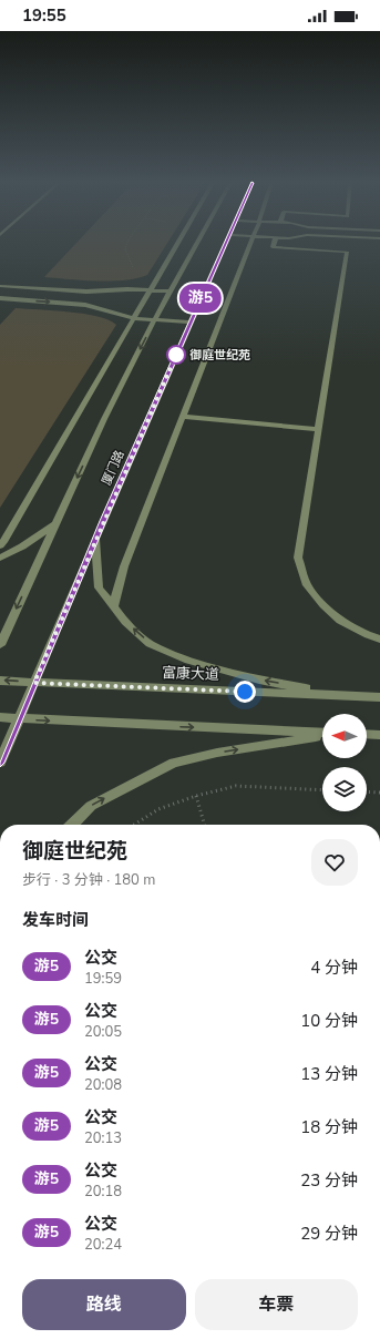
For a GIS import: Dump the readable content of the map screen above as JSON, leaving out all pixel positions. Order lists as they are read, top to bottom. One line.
{"streets":{"street":["厦门路","富康大道"]},"crossings":[["厦门路","富康大道"]],"places":["御庭世纪苑"],"lines":["bus line 游5"],"north":"left","page":{"status":"19:55","on_map":"游5","heading":[["御庭世纪苑","步行 · 3 分钟 · 180 m"],"发车时间"],"list":[{"mark":"游5","name":"公交","note":"19:59","value":"4 分钟"},{"mark":"游5","name":"公交","note":"20:05","value":"10 分钟"},{"mark":"游5","name":"公交","note":"20:08","value":"13 分钟"},{"mark":"游5","name":"公交","note":"20:13","value":"18 分钟"},{"mark":"游5","name":"公交","note":"20:18","value":"23 分钟"},{"mark":"游5","name":"公交","note":"20:24","value":"29 分钟"}],"buttons":["路线","车票"]}}
